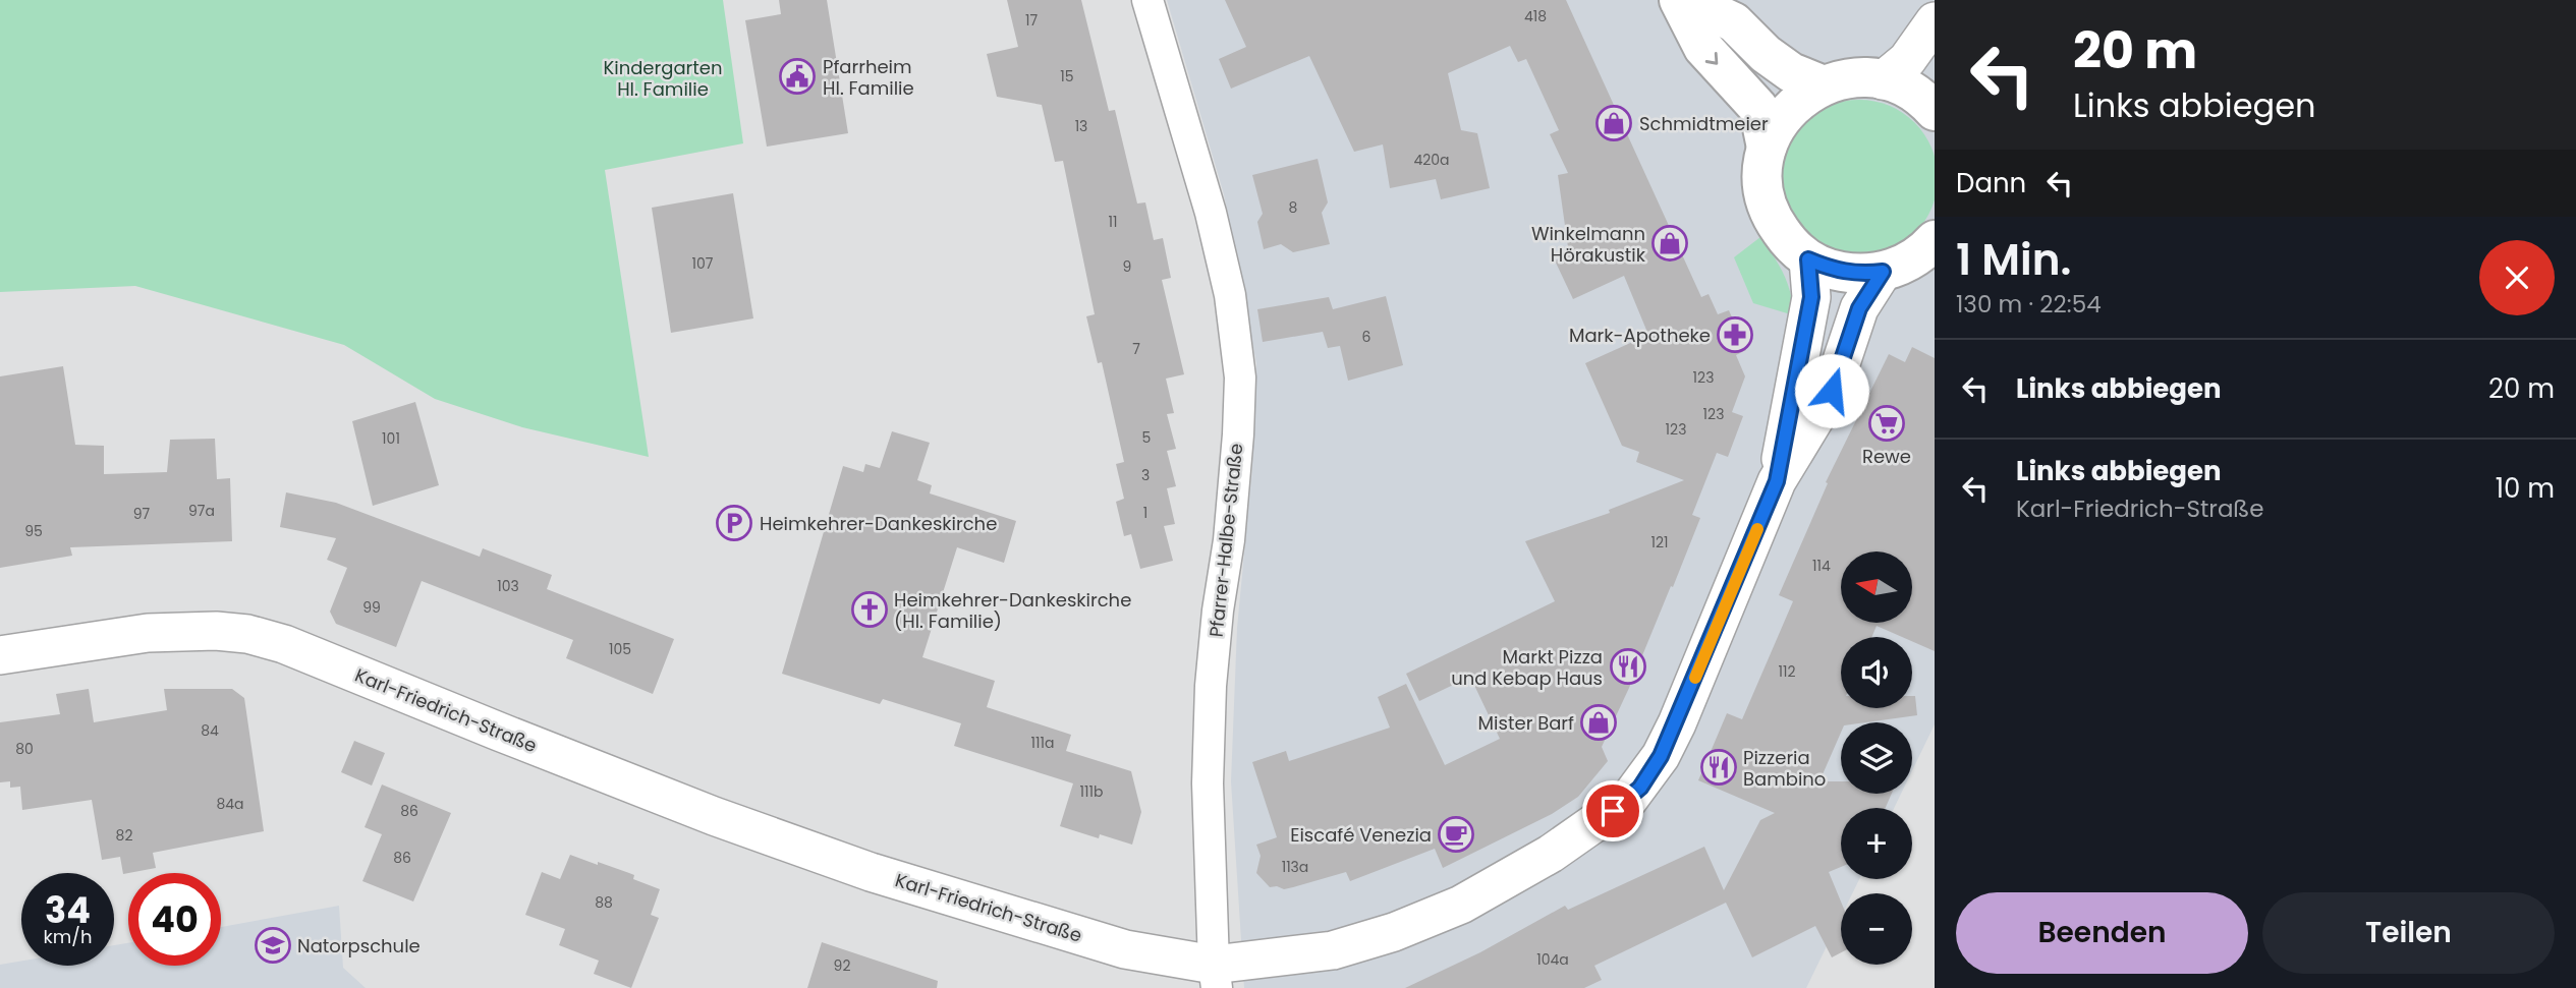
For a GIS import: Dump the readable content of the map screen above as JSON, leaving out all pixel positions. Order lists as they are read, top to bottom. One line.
{"streets":{"street":["Pfarrer-Halbe-Straße","Karl-Friedrich-Straße"]},"crossings":[["Pfarrer-Halbe-Straße","Karl-Friedrich-Straße"]],"parks":["Kindergarten Hl. Familie"],"places":{"public building":["Pfarrheim Hl. Familie"],"shop":["Schmidtmeier","Winkelmann Hörakustik","Mister Barf"],"pharmacy":["Mark-Apotheke"],"supermarket":["Rewe"],"parking":["Heimkehrer-Dankeskirche"],"church":["Heimkehrer-Dankeskirche (Hl. Familie)"],"restaurant":["Markt Pizza und Kebap Haus","Pizzeria Bambino"],"cafe":["Eiscafé Venezia"],"school or university":["Natorpschule"]},"house_numbers":["418","17","15","13","420a","8","11","107","9","6","7","123","123","123","5","101","3","97a","1","97","95","121","114","103","99","105","112","84","111a","80","111b","84a","86","82","86","113a","88","104a","92"],"north":"left","page":{"turn":["20 m","Links abbiegen"],"then":"Dann","heading":["1 Min.","130 m · 22:54"],"list":[{"name":"Links abbiegen","value":"20 m"},{"name":"Links abbiegen","note":"Karl-Friedrich-Straße","value":"10 m"}],"map_buttons":["+","−"],"speed":"34 km/h","limit":"40","buttons":["Beenden","Teilen"]}}
